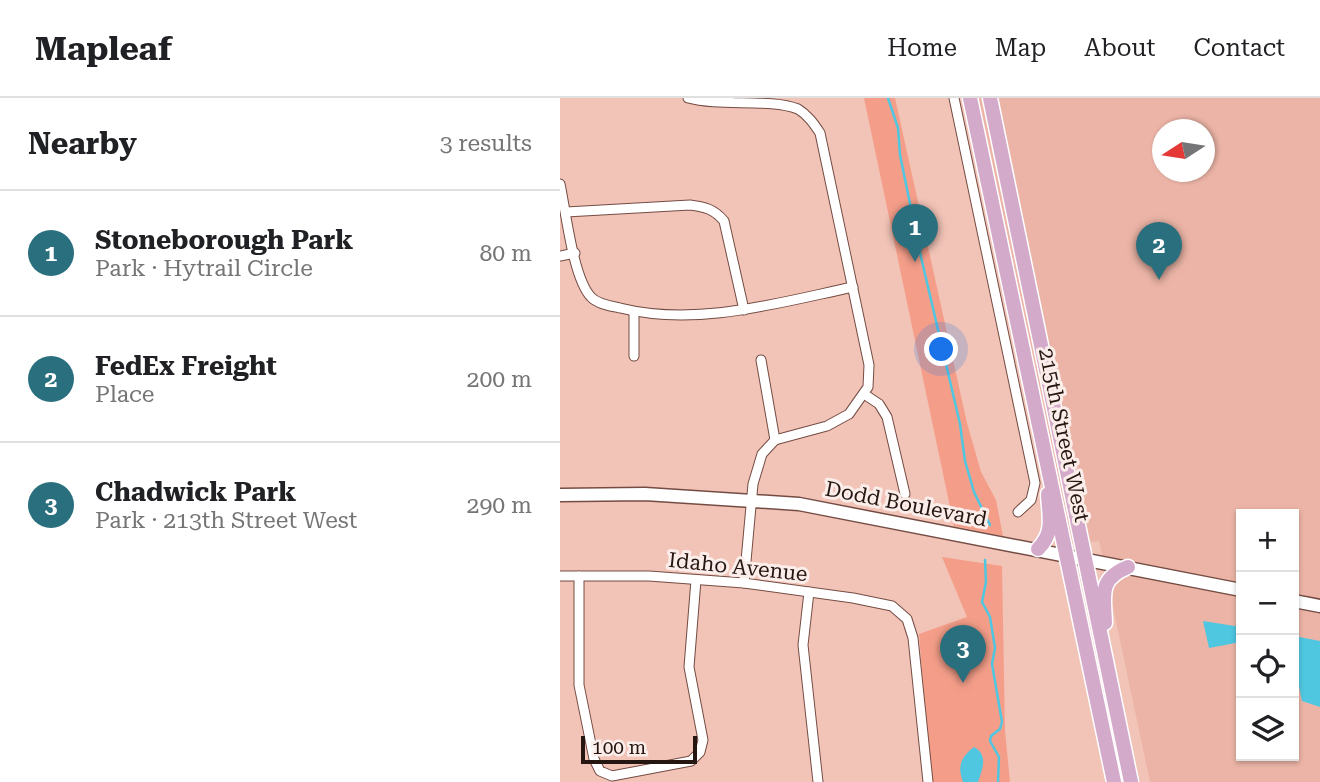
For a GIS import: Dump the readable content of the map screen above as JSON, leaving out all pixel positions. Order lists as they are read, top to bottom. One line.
{"streets":{"main road":["215th Street West","Dodd Boulevard"],"street":["Idaho Avenue"]},"crossings":[["215th Street West","Dodd Boulevard"]],"scale_bar":"100 m","north":"left","page":{"header":"Mapleaf","nav":["Home","Map","About","Contact"],"heading":["Nearby","3 results"],"list":[{"mark":"1","name":"Stoneborough Park","note":"Park · Hytrail Circle","value":"80 m"},{"mark":"2","name":"FedEx Freight","note":"Place","value":"200 m"},{"mark":"3","name":"Chadwick Park","note":"Park · 213th Street West","value":"290 m"}],"pins":["1","2","3"],"map_buttons":["+","−"],"scale":"100 m"}}
